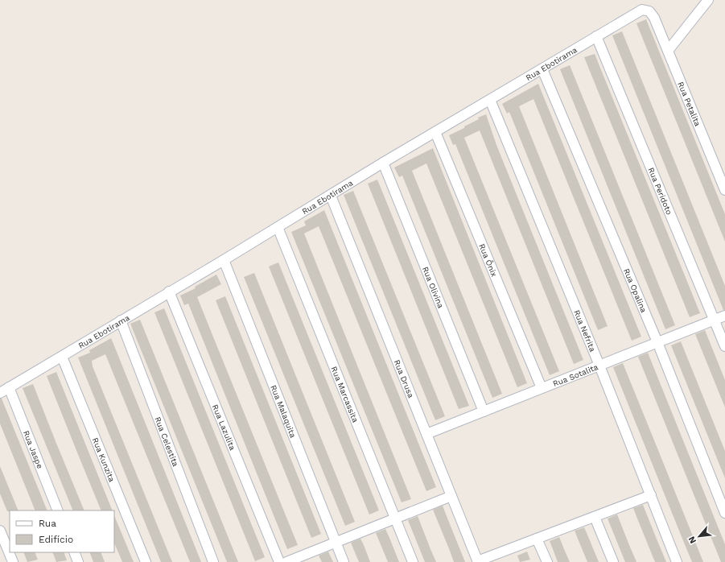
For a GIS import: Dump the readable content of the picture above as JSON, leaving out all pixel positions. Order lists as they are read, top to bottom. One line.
{"streets":{"street":["Rua Ebotirama","Rua Petalita","Rua Peridoto","Rua Ônix","Rua Olivina","Rua Opalina","Rua Nefrita","Rua Sotalita","Rua Drusa","Rua Marcassita","Rua Malaquita","Rua Lazulita","Rua Celestita","Rua Jaspe","Rua Kunzita"]},"crossings":[["Rua Ebotirama","Rua Petalita"],["Rua Ebotirama","Rua Peridoto"],["Rua Ebotirama","Rua Ônix"],["Rua Ebotirama","Rua Olivina"],["Rua Ebotirama","Rua Opalina"],["Rua Ebotirama","Rua Nefrita"],["Rua Ebotirama","Rua Drusa"],["Rua Ebotirama","Rua Marcassita"],["Rua Ebotirama","Rua Malaquita"],["Rua Ebotirama","Rua Lazulita"],["Rua Ebotirama","Rua Celestita"],["Rua Ebotirama","Rua Jaspe"],["Rua Ebotirama","Rua Kunzita"],["Rua Peridoto","Rua Sotalita"],["Rua Ônix","Rua Sotalita"],["Rua Olivina","Rua Sotalita"],["Rua Opalina","Rua Sotalita"],["Rua Nefrita","Rua Sotalita"],["Rua Sotalita","Rua Drusa"]],"legend":["Rua","Edifício"],"north":"bottom left"}
